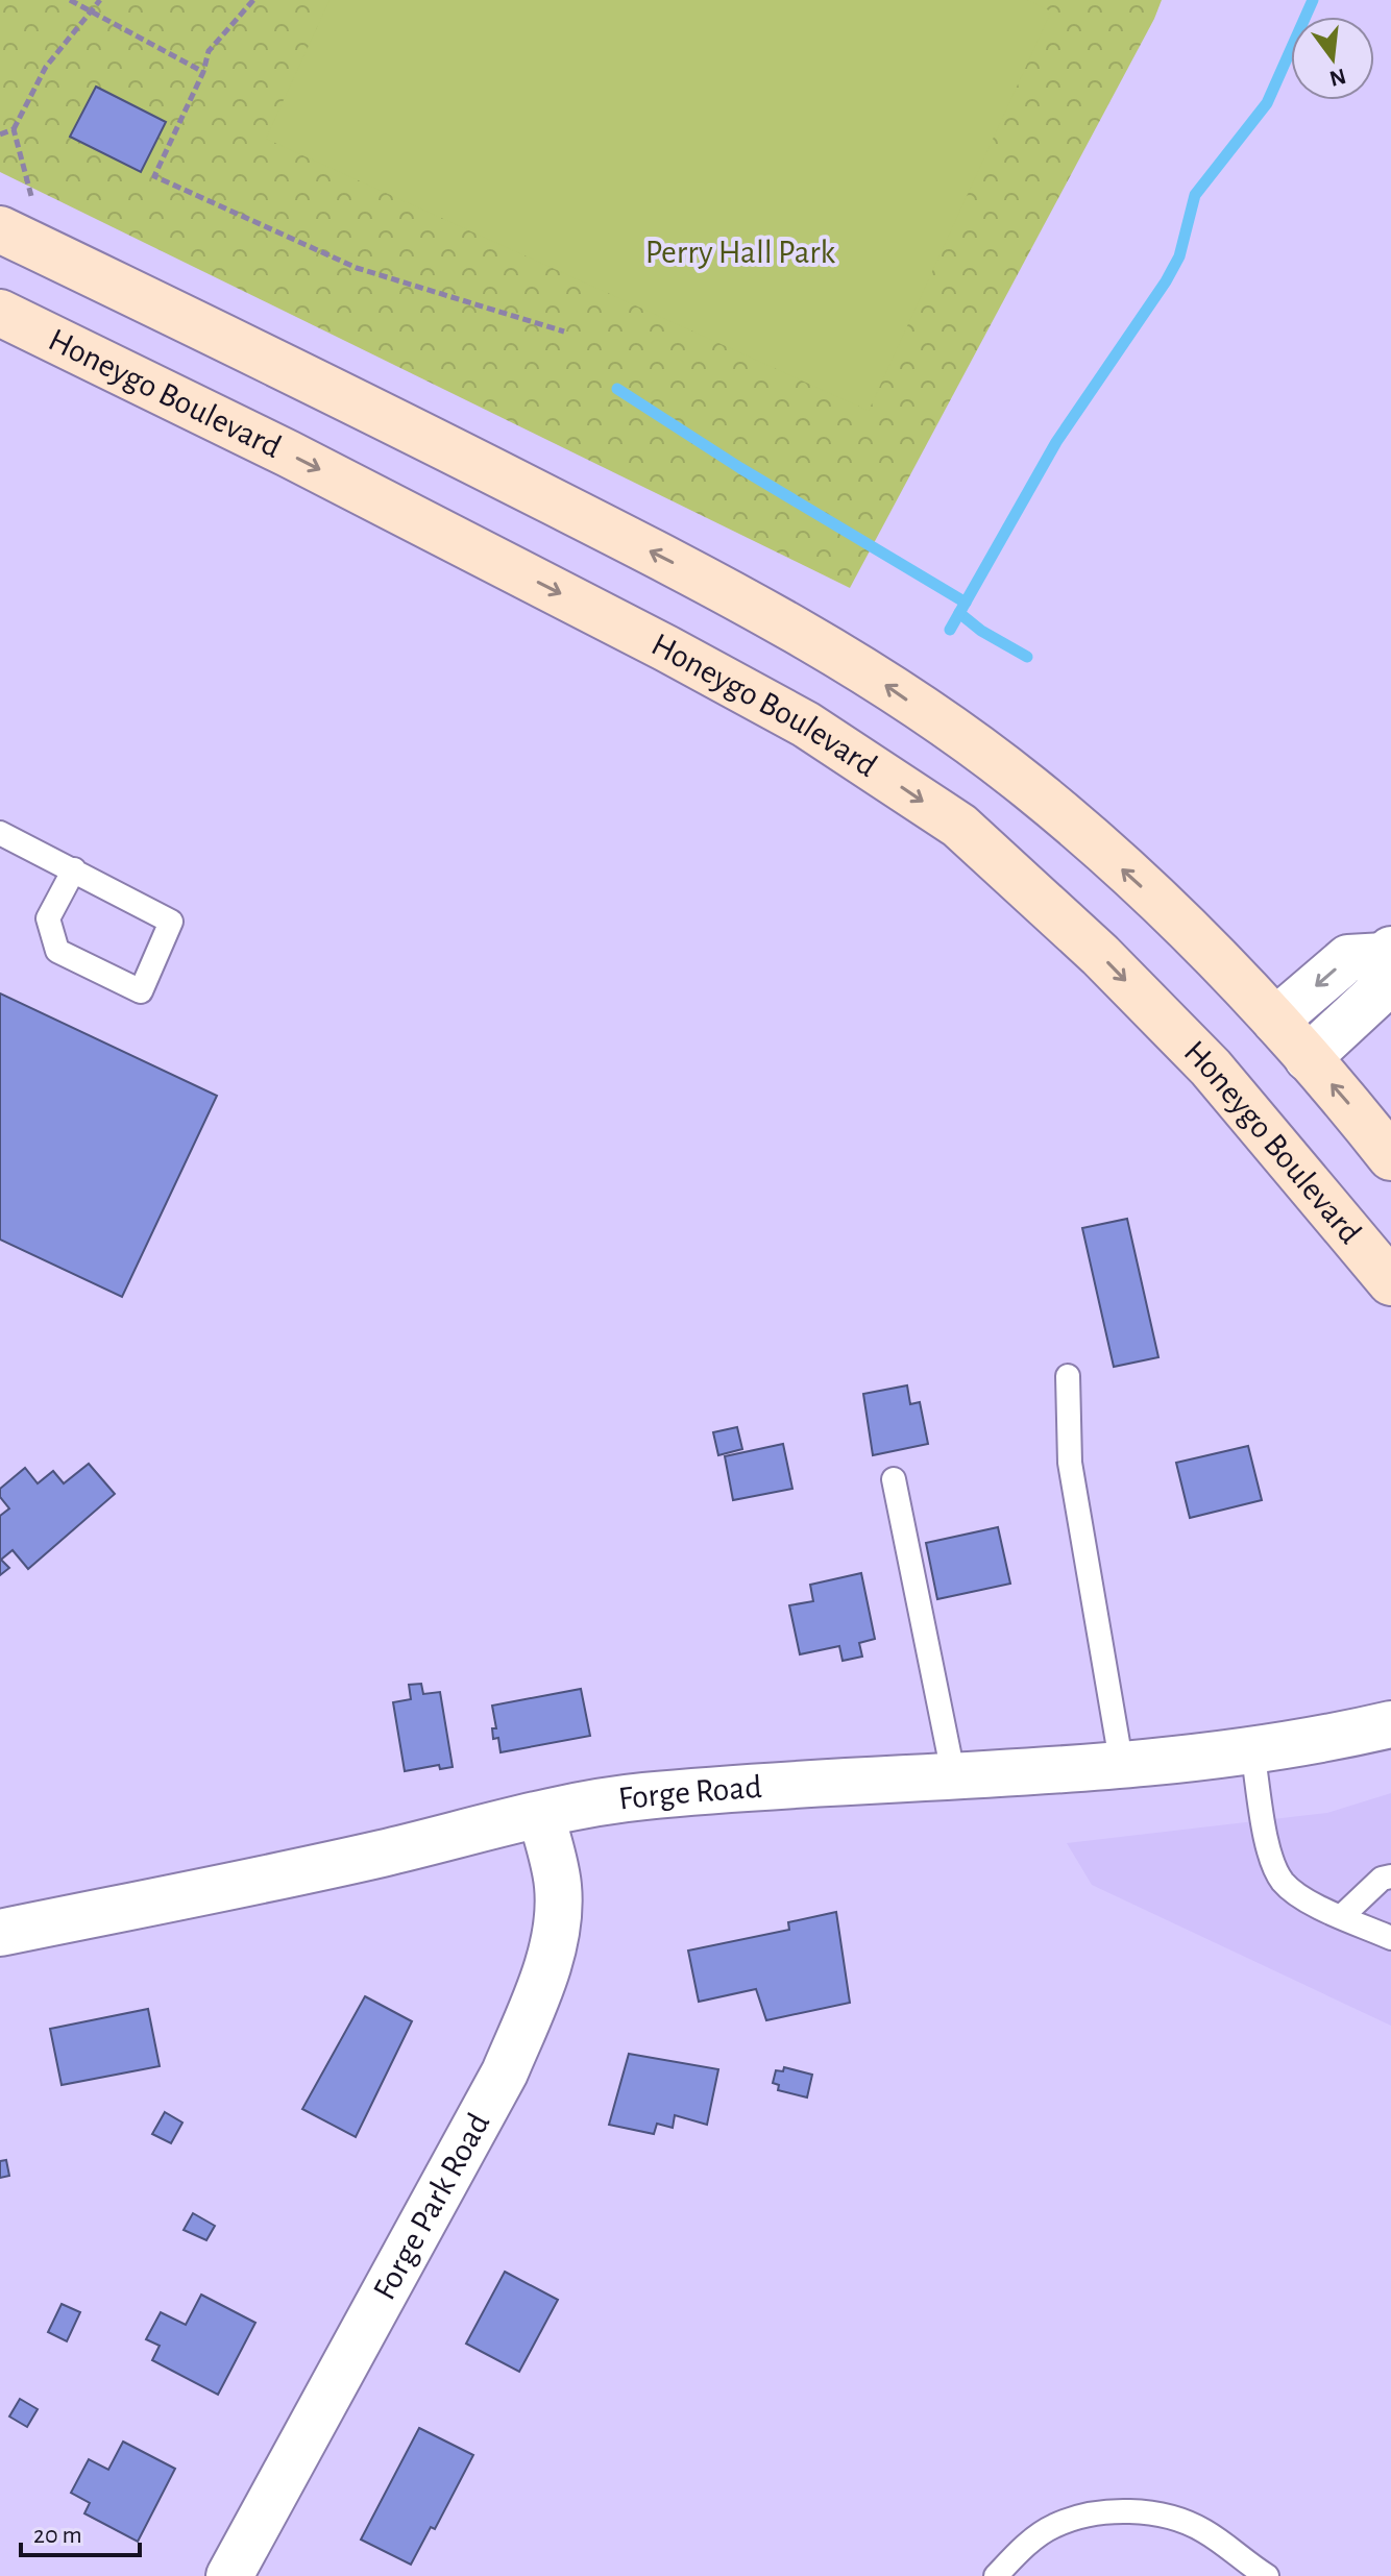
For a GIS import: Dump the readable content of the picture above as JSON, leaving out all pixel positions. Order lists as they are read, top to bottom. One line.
{"streets":{"main road":["Honeygo Boulevard"],"street":["Forge Road","Forge Park Road"]},"crossings":[["Forge Road","Forge Park Road"]],"parks":["Perry Hall Park"],"scale_bar":"20 m","north":"bottom"}
